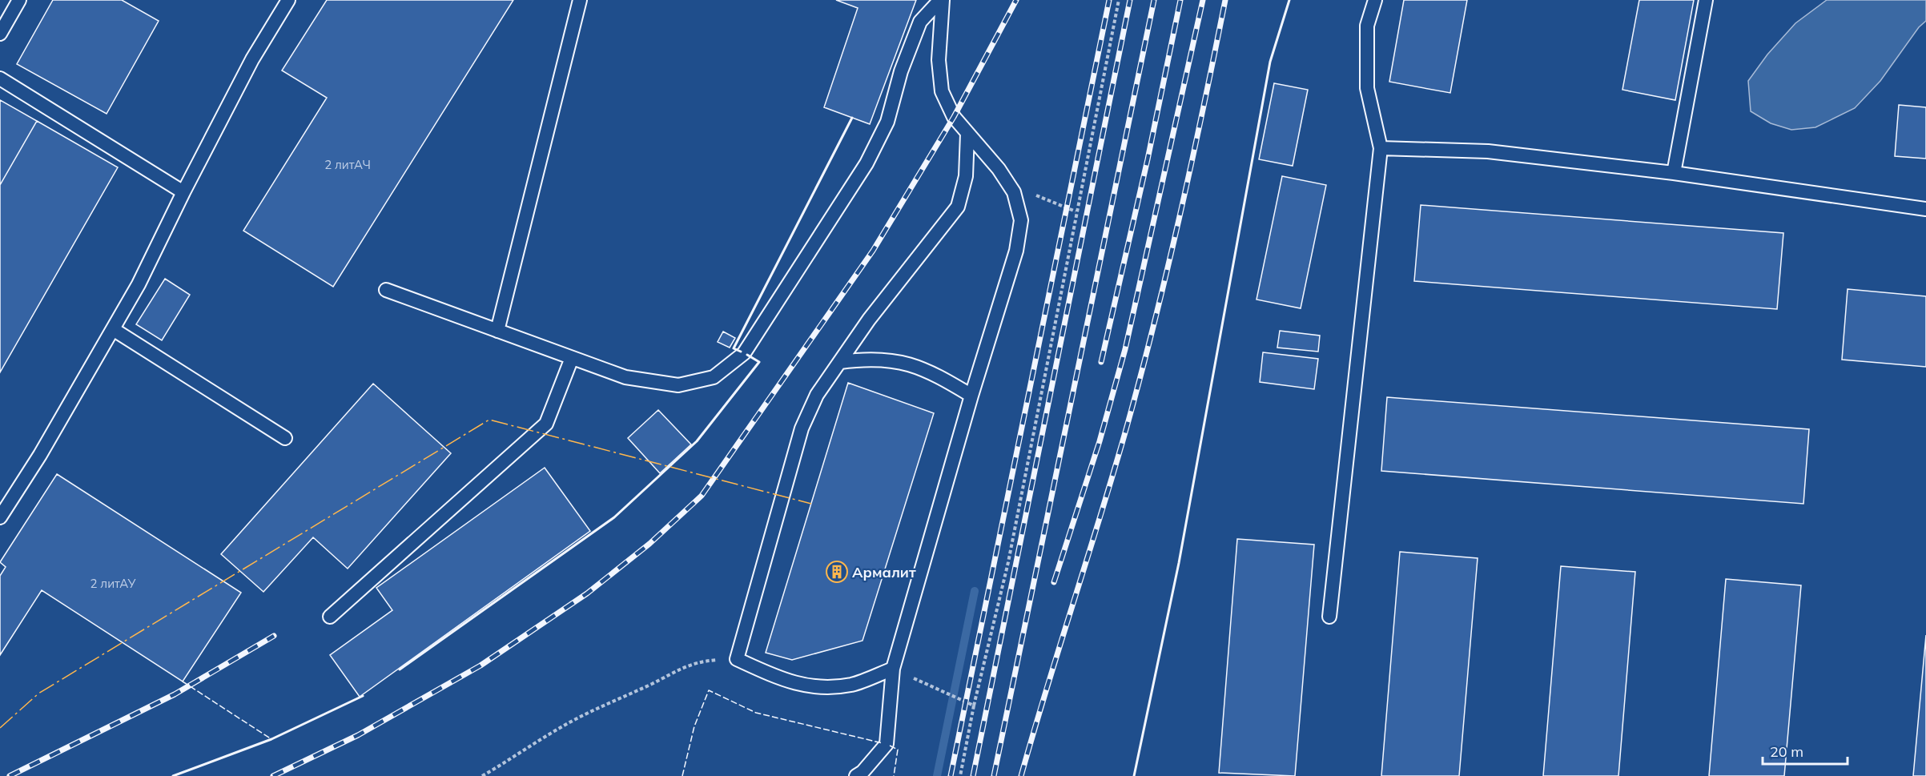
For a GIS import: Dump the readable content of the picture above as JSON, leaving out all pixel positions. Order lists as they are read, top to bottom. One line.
{"places":{"building":["Армалит"]},"house_numbers":["2 литАЧ","2 литАУ"],"scale_bar":"20 m"}
